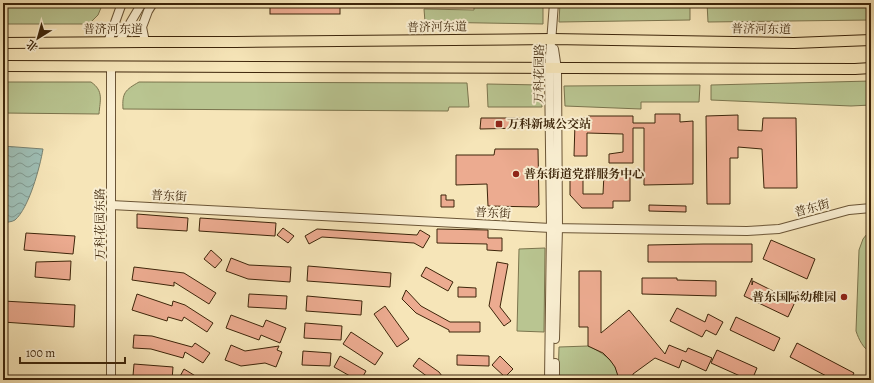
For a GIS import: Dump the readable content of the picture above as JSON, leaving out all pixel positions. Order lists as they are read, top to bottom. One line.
{"streets":{"main road":["普济河东道"],"street":["万科花园路","普东街","万科花园东路"]},"crossings":[["普济河东道","万科花园路"],["万科花园路","普东街"],["普东街","万科花园东路"]],"places":{"transit":["万科新城公交站"],"other":["普东街道党群服务中心","普东国际幼稚园"]},"scale_bar":"100 m","north":"bottom left"}
